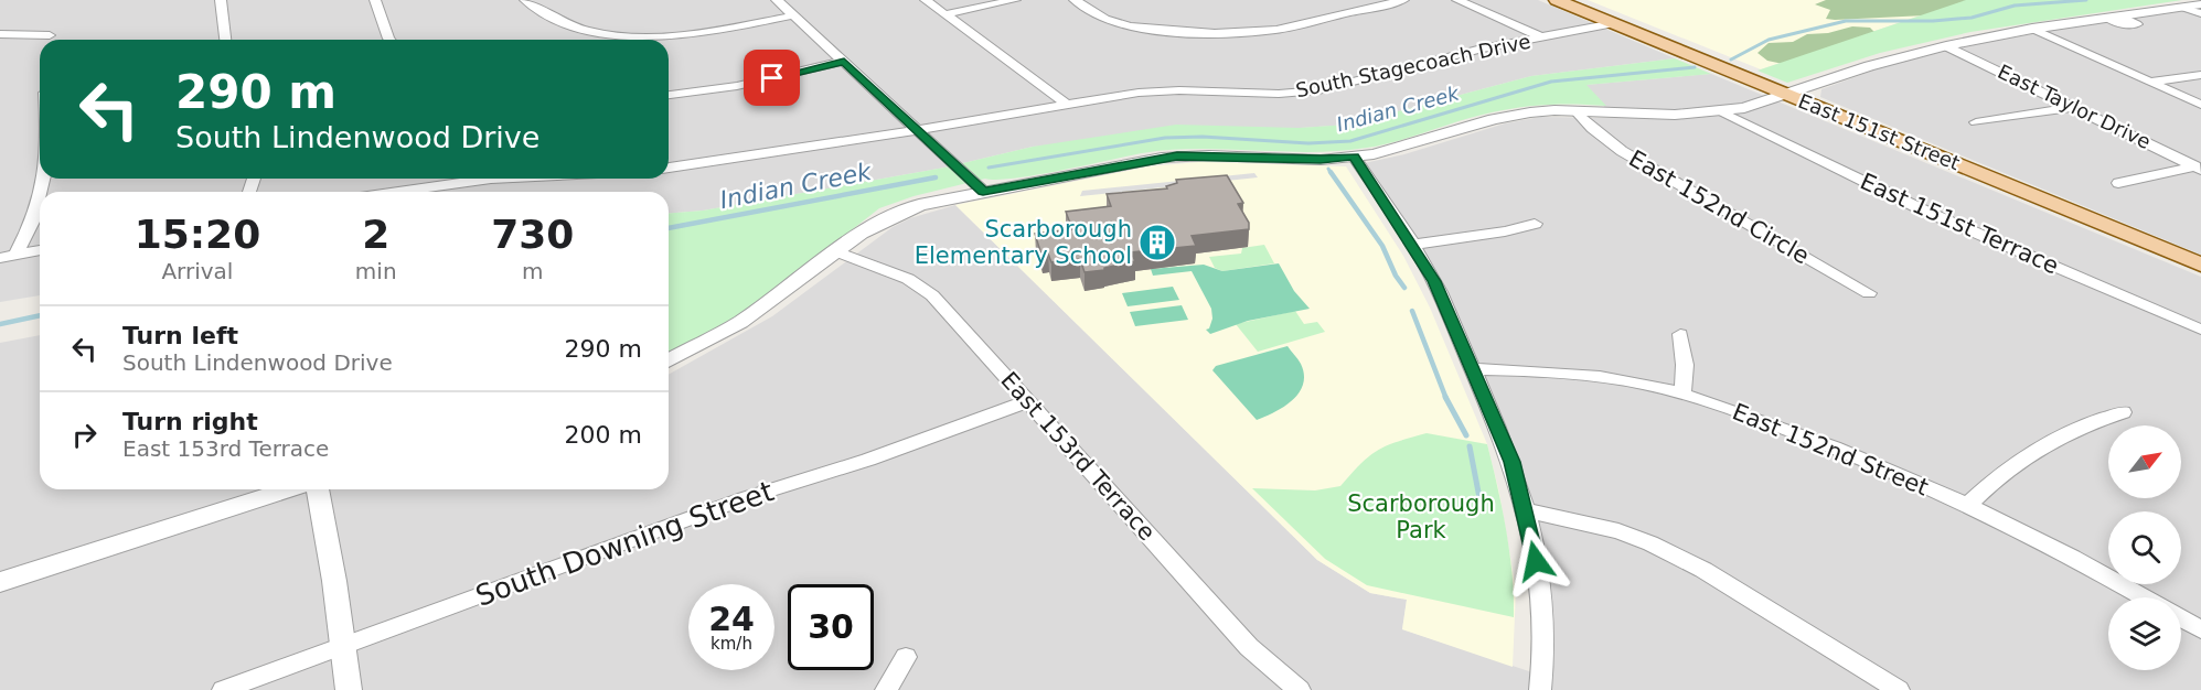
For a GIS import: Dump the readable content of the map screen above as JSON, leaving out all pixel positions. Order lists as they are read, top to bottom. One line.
{"streets":{"main road":["East 151st Street"],"street":["South Stagecoach Drive","East Taylor Drive","East 152nd Circle","East 151st Terrace","East 152nd Street","East 153rd Terrace","South Downing Street"]},"crossings":[["South Stagecoach Drive","East 151st Street"],["East 153rd Terrace","South Downing Street"]],"water":["Indian Creek"],"parks":["Scarborough Park"],"places":{"building":["Scarborough Elementary School"]},"north":"top right","page":{"turn":["290 m","South Lindenwood Drive"],"eta":["15:20","Arrival","2","min","730","m"],"list":[{"name":"Turn left","note":"South Lindenwood Drive","value":"290 m"},{"name":"Turn right","note":"East 153rd Terrace","value":"200 m"}],"speed":"24 km/h","limit":"30"}}
